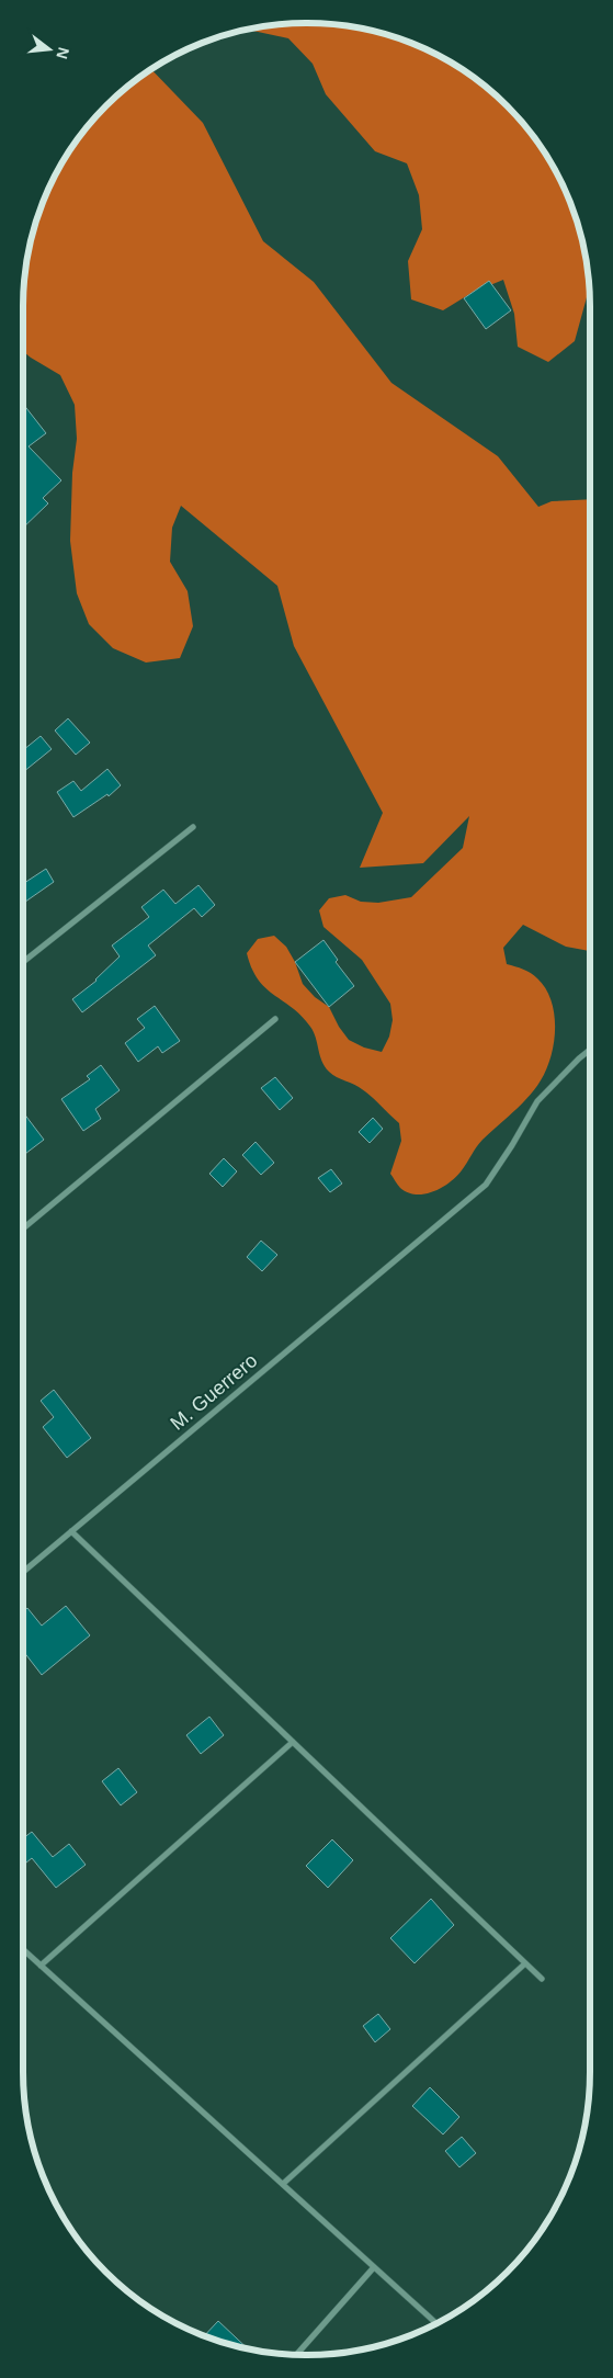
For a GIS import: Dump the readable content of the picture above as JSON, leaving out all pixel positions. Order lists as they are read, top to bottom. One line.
{"streets":{"street":["M. Guerrero"]},"north":"right"}
